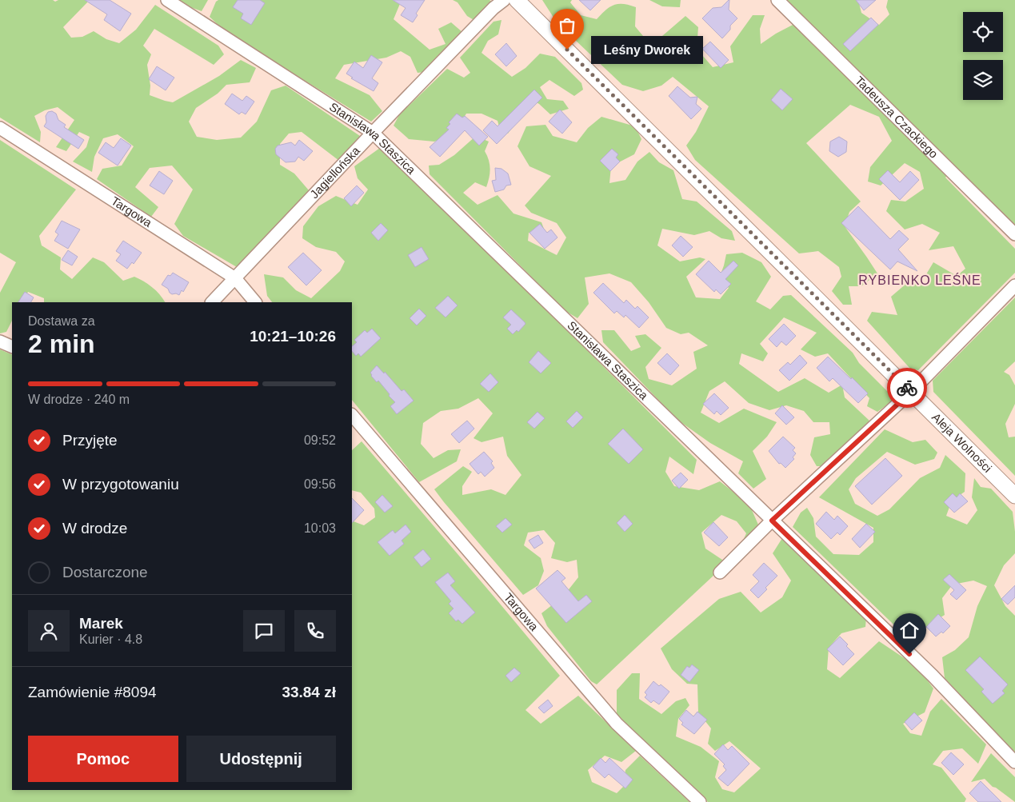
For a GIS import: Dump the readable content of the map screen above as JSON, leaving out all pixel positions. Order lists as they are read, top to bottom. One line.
{"streets":{"street":["Tadeusza Czackiego","Stanisława Staszica","Jagiellońska","Targowa","Aleja Wolności"]},"crossings":[["Stanisława Staszica","Jagiellońska"],["Jagiellońska","Targowa"]],"districts":["RYBIENKO LEŚNE"],"places":["Leśny Dworek"],"page":{"bubble":"Leśny Dworek","heading":["2 min","Dostawa za","10:21–10:26"],"panel":["Marek","Kurier · 4.8","Zamówienie #8094","33.84 zł"],"bar":"W drodze · 240 m","list":[["Przyjęte","09:52"],["W przygotowaniu","09:56"],["W drodze","10:03"],"Dostarczone"],"buttons":["Pomoc","Udostępnij"]}}
